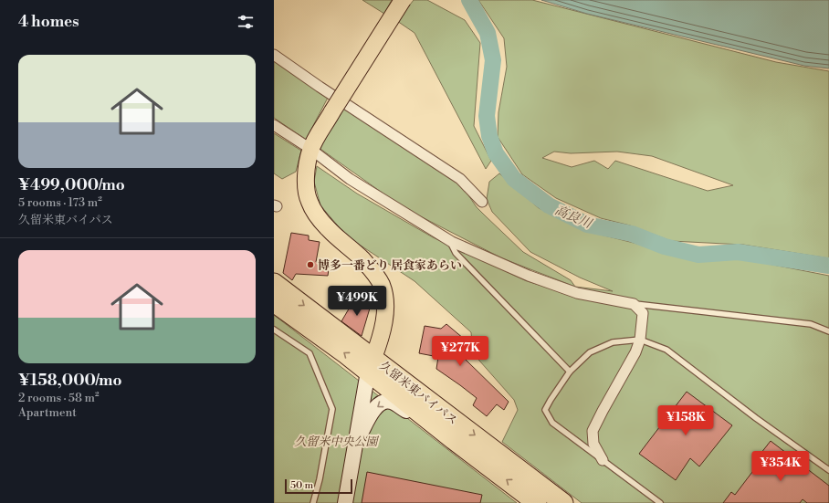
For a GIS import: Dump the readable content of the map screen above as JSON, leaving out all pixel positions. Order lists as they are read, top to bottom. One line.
{"streets":{"highway":["久留米東バイパス"]},"water":["高良川"],"parks":["久留米中央公園"],"places":["博多一番どり 居食家あらい"],"scale_bar":"50 m","page":{"heading":"4 homes","list":[{"name":"¥499,000/mo","note":"5 rooms · 173 m² · 久留米東バイパス"},{"name":"¥158,000/mo","note":"2 rooms · 58 m² · Apartment"}],"price":["¥499K","¥277K","¥158K","¥354K"],"scale":"50 m"}}
